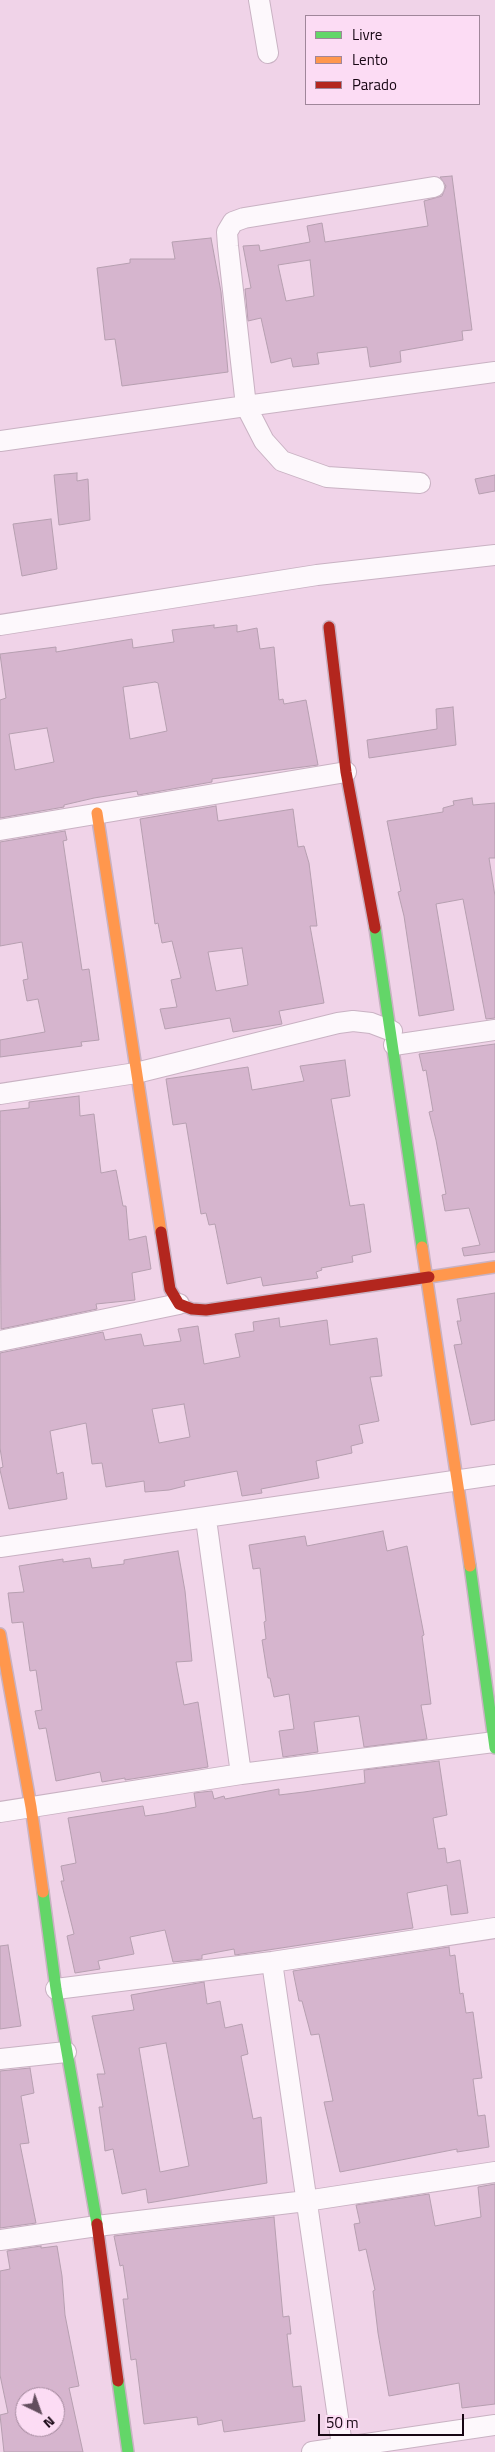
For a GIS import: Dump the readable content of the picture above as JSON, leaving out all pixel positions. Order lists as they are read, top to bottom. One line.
{"legend":["Livre","Lento","Parado"],"scale_bar":"50 m","north":"bottom right"}
